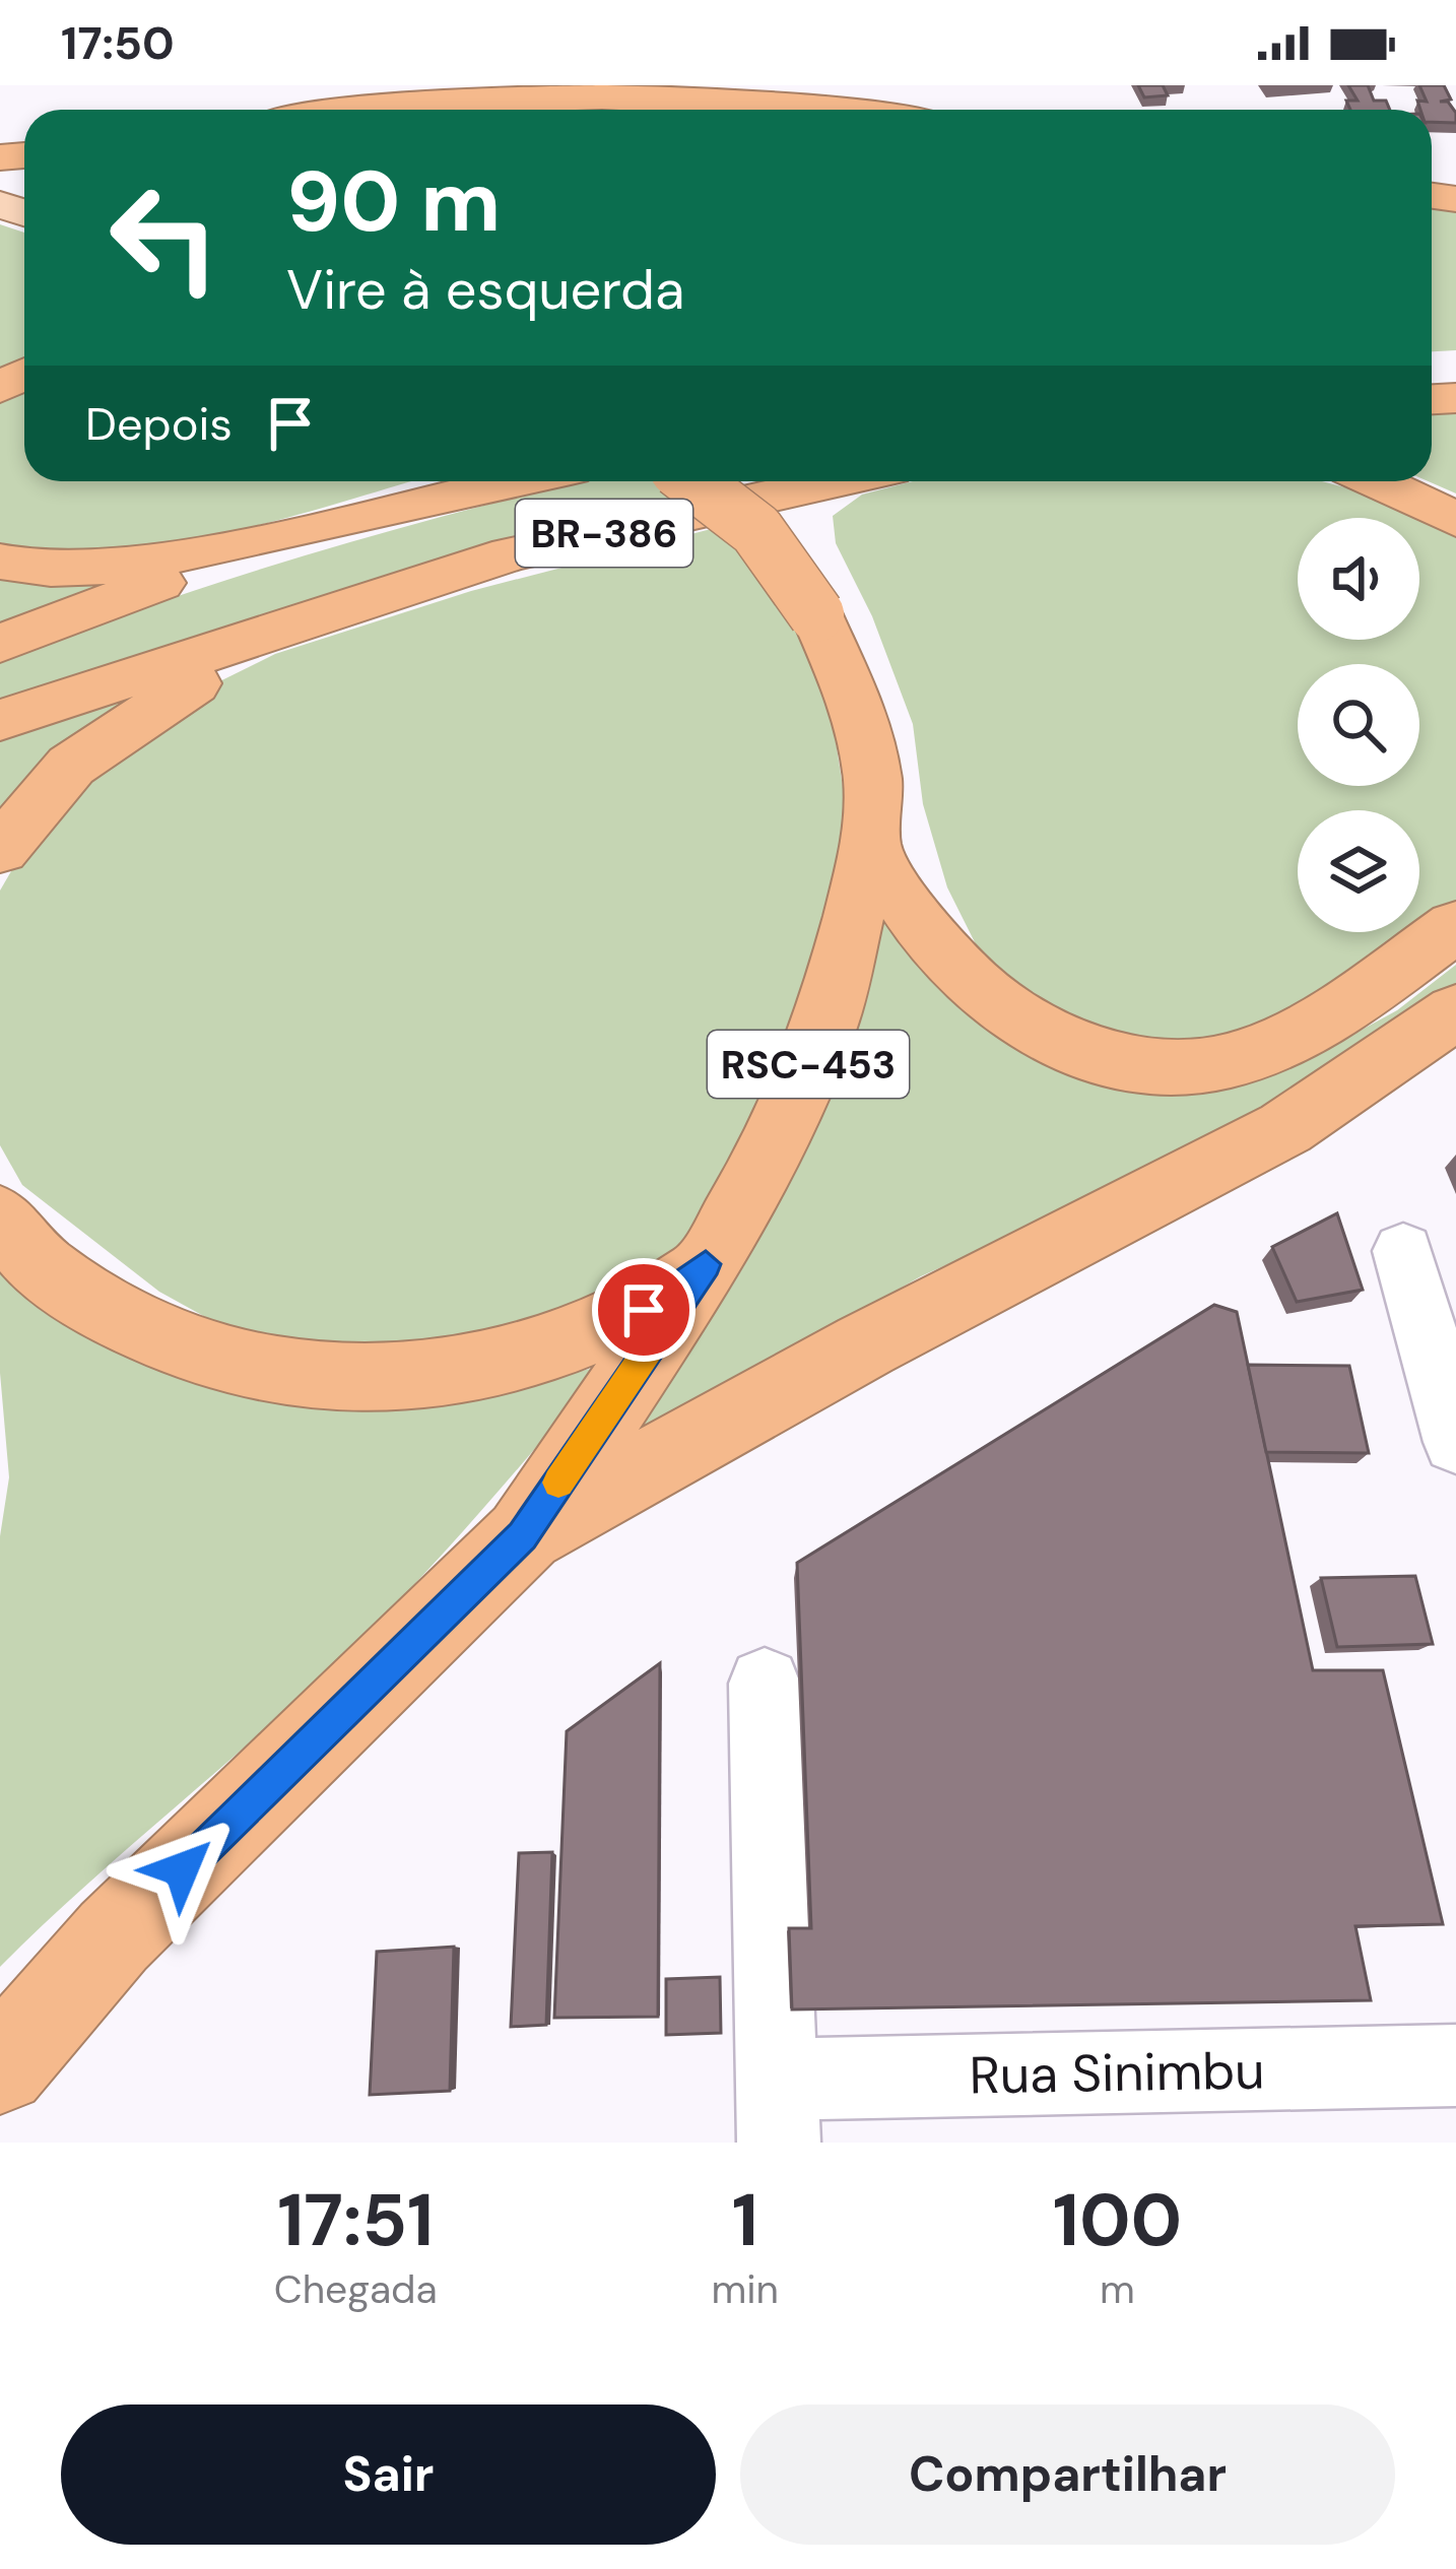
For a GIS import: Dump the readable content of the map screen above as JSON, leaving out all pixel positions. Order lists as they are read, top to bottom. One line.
{"streets":{"highway":["BR-386","RSC-453"],"street":["Rua Sinimbu"]},"page":{"status":"17:50","turn":["90 m","Vire à esquerda"],"then":"Depois","eta":["17:51","Chegada","1","min","100","m"],"buttons":["Sair","Compartilhar"]}}
